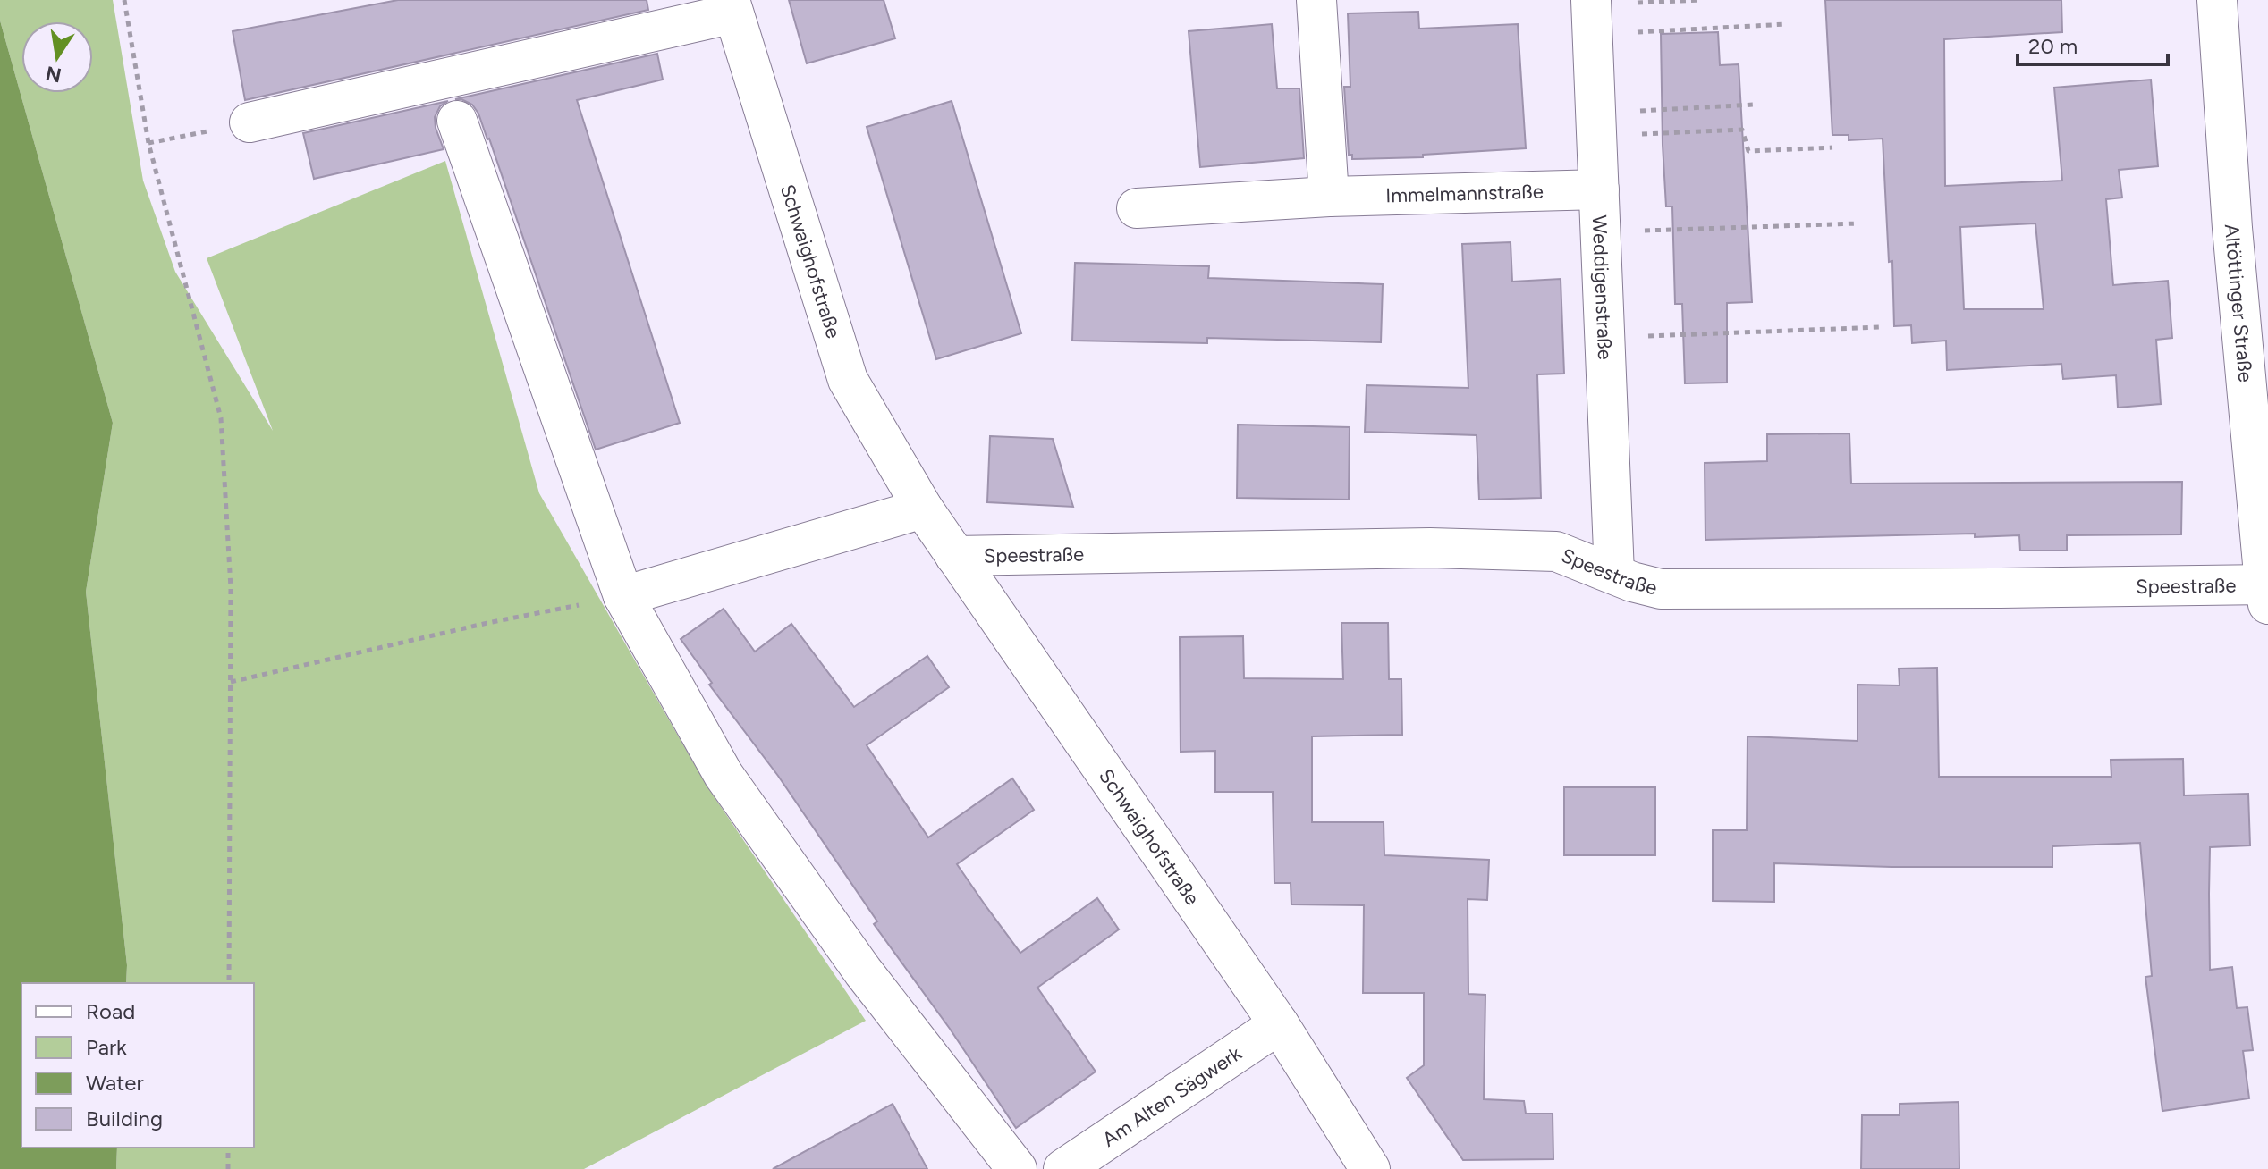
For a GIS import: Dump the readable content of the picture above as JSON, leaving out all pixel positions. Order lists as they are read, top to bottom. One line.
{"streets":{"street":["Immelmannstraße","Schwaighofstraße","Weddigenstraße","Altöttinger Straße","Speestraße","Am Alten Sägwerk"]},"crossings":[["Immelmannstraße","Weddigenstraße"],["Schwaighofstraße","Speestraße"],["Schwaighofstraße","Am Alten Sägwerk"],["Weddigenstraße","Speestraße"],["Altöttinger Straße","Speestraße"]],"legend":["Road","Park","Water","Building"],"scale_bar":"20 m","north":"bottom"}
